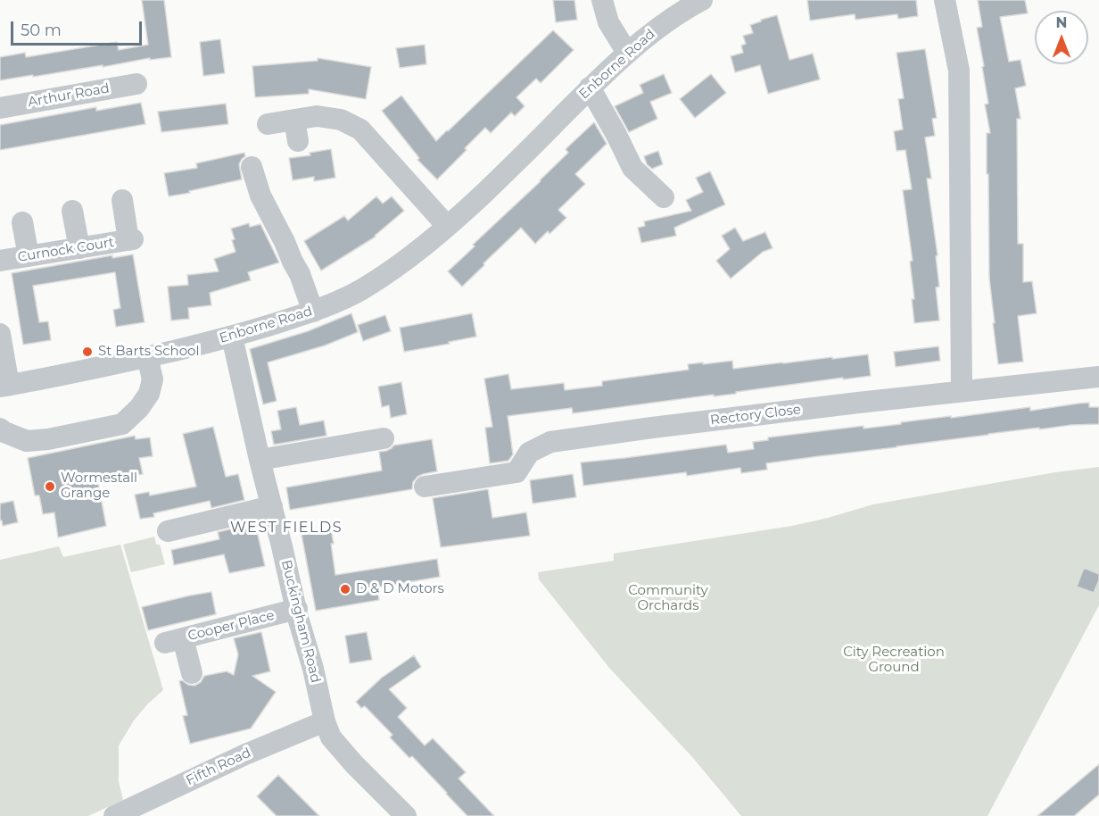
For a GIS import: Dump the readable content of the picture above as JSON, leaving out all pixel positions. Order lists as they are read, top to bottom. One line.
{"streets":{"street":["Enborne Road","Arthur Road","Curnock Court","Rectory Close","Buckingham Road","Cooper Place","Fifth Road"]},"crossings":[["Enborne Road","Buckingham Road"],["Buckingham Road","Cooper Place"],["Buckingham Road","Fifth Road"]],"districts":["WEST FIELDS"],"parks":["Community Orchards","City Recreation Ground"],"places":["St Barts School","Wormestall Grange","D & D Motors"],"scale_bar":"50 m","north":"top"}
